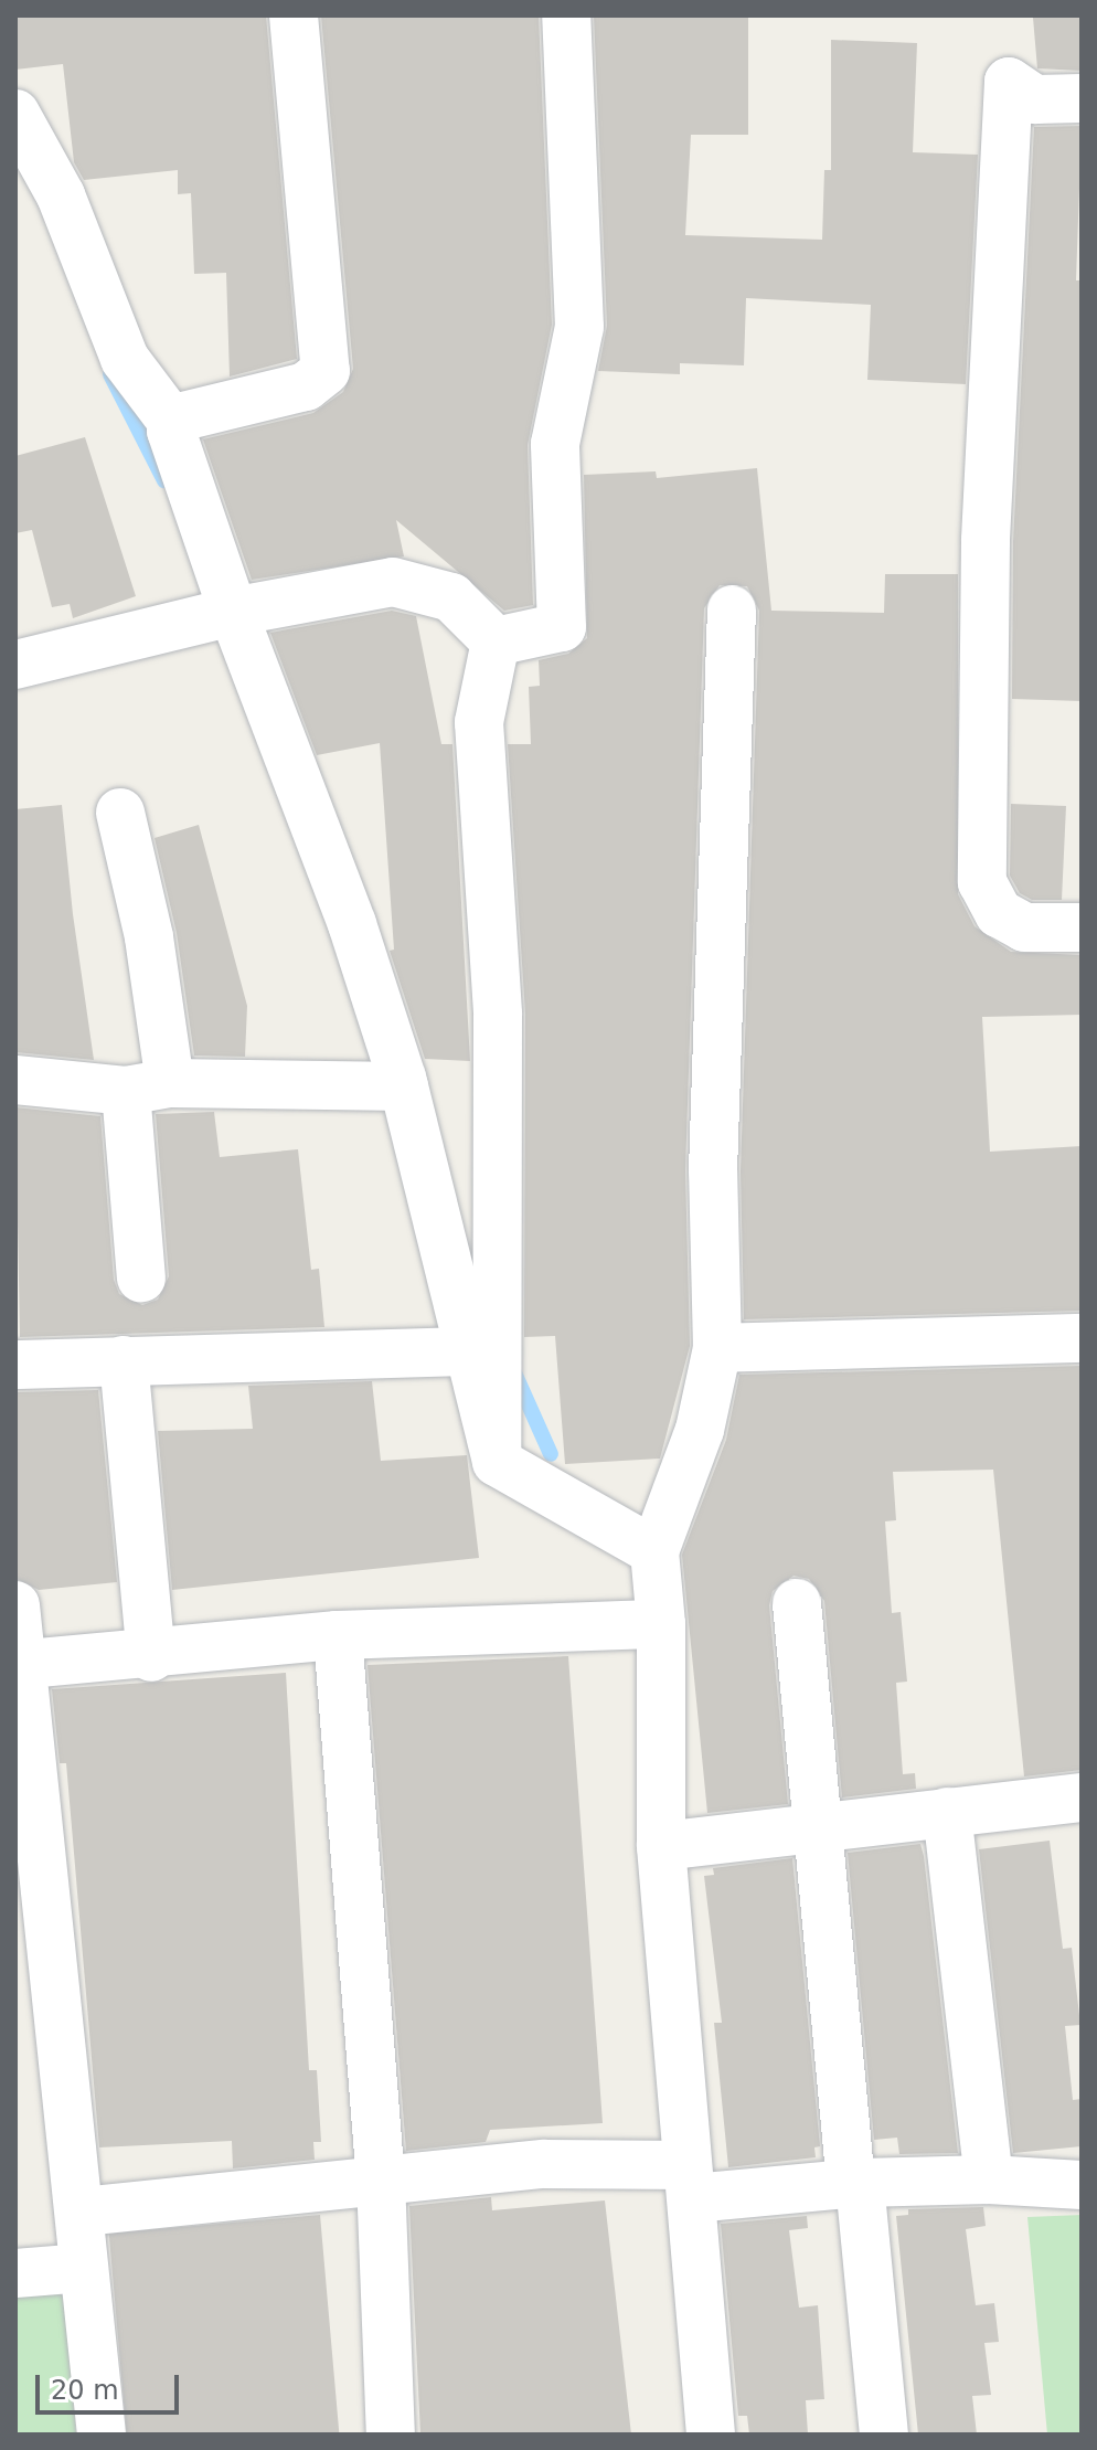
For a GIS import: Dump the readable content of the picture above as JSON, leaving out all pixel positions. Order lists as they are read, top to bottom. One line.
{"scale_bar":"20 m"}
